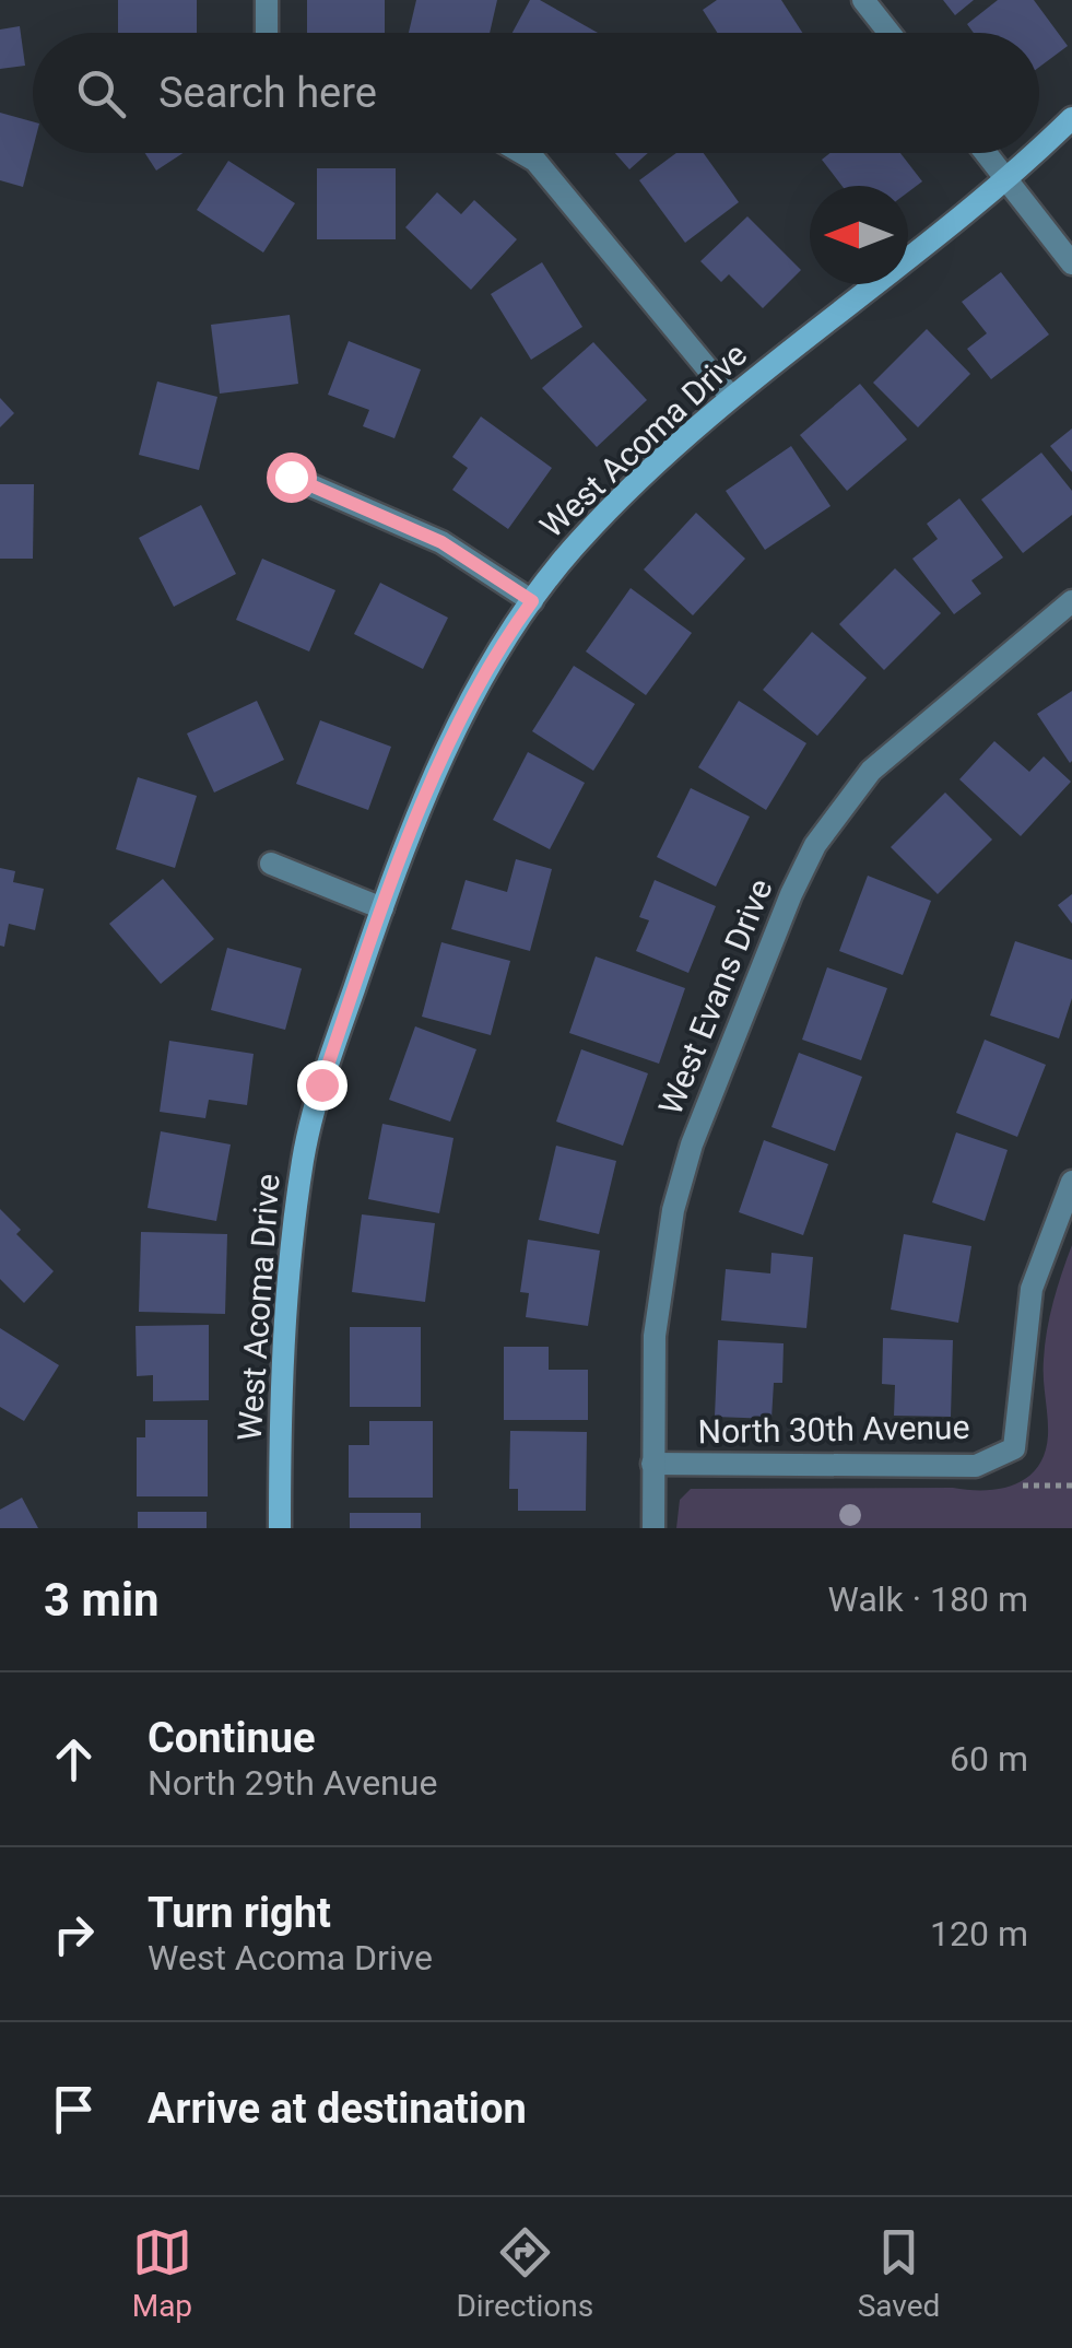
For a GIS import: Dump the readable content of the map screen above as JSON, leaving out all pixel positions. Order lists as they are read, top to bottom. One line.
{"streets":{"street":["West Acoma Drive","West Evans Drive","North 30th Avenue"]},"crossings":[["West Evans Drive","North 30th Avenue"]],"north":"left","page":{"search":"Search here","heading":["3 min","Walk · 180 m"],"list":[["Continue","North 29th Avenue","60 m"],["Turn right","West Acoma Drive","120 m"],"Arrive at destination"],"nav":["Map","Directions","Saved"]}}
